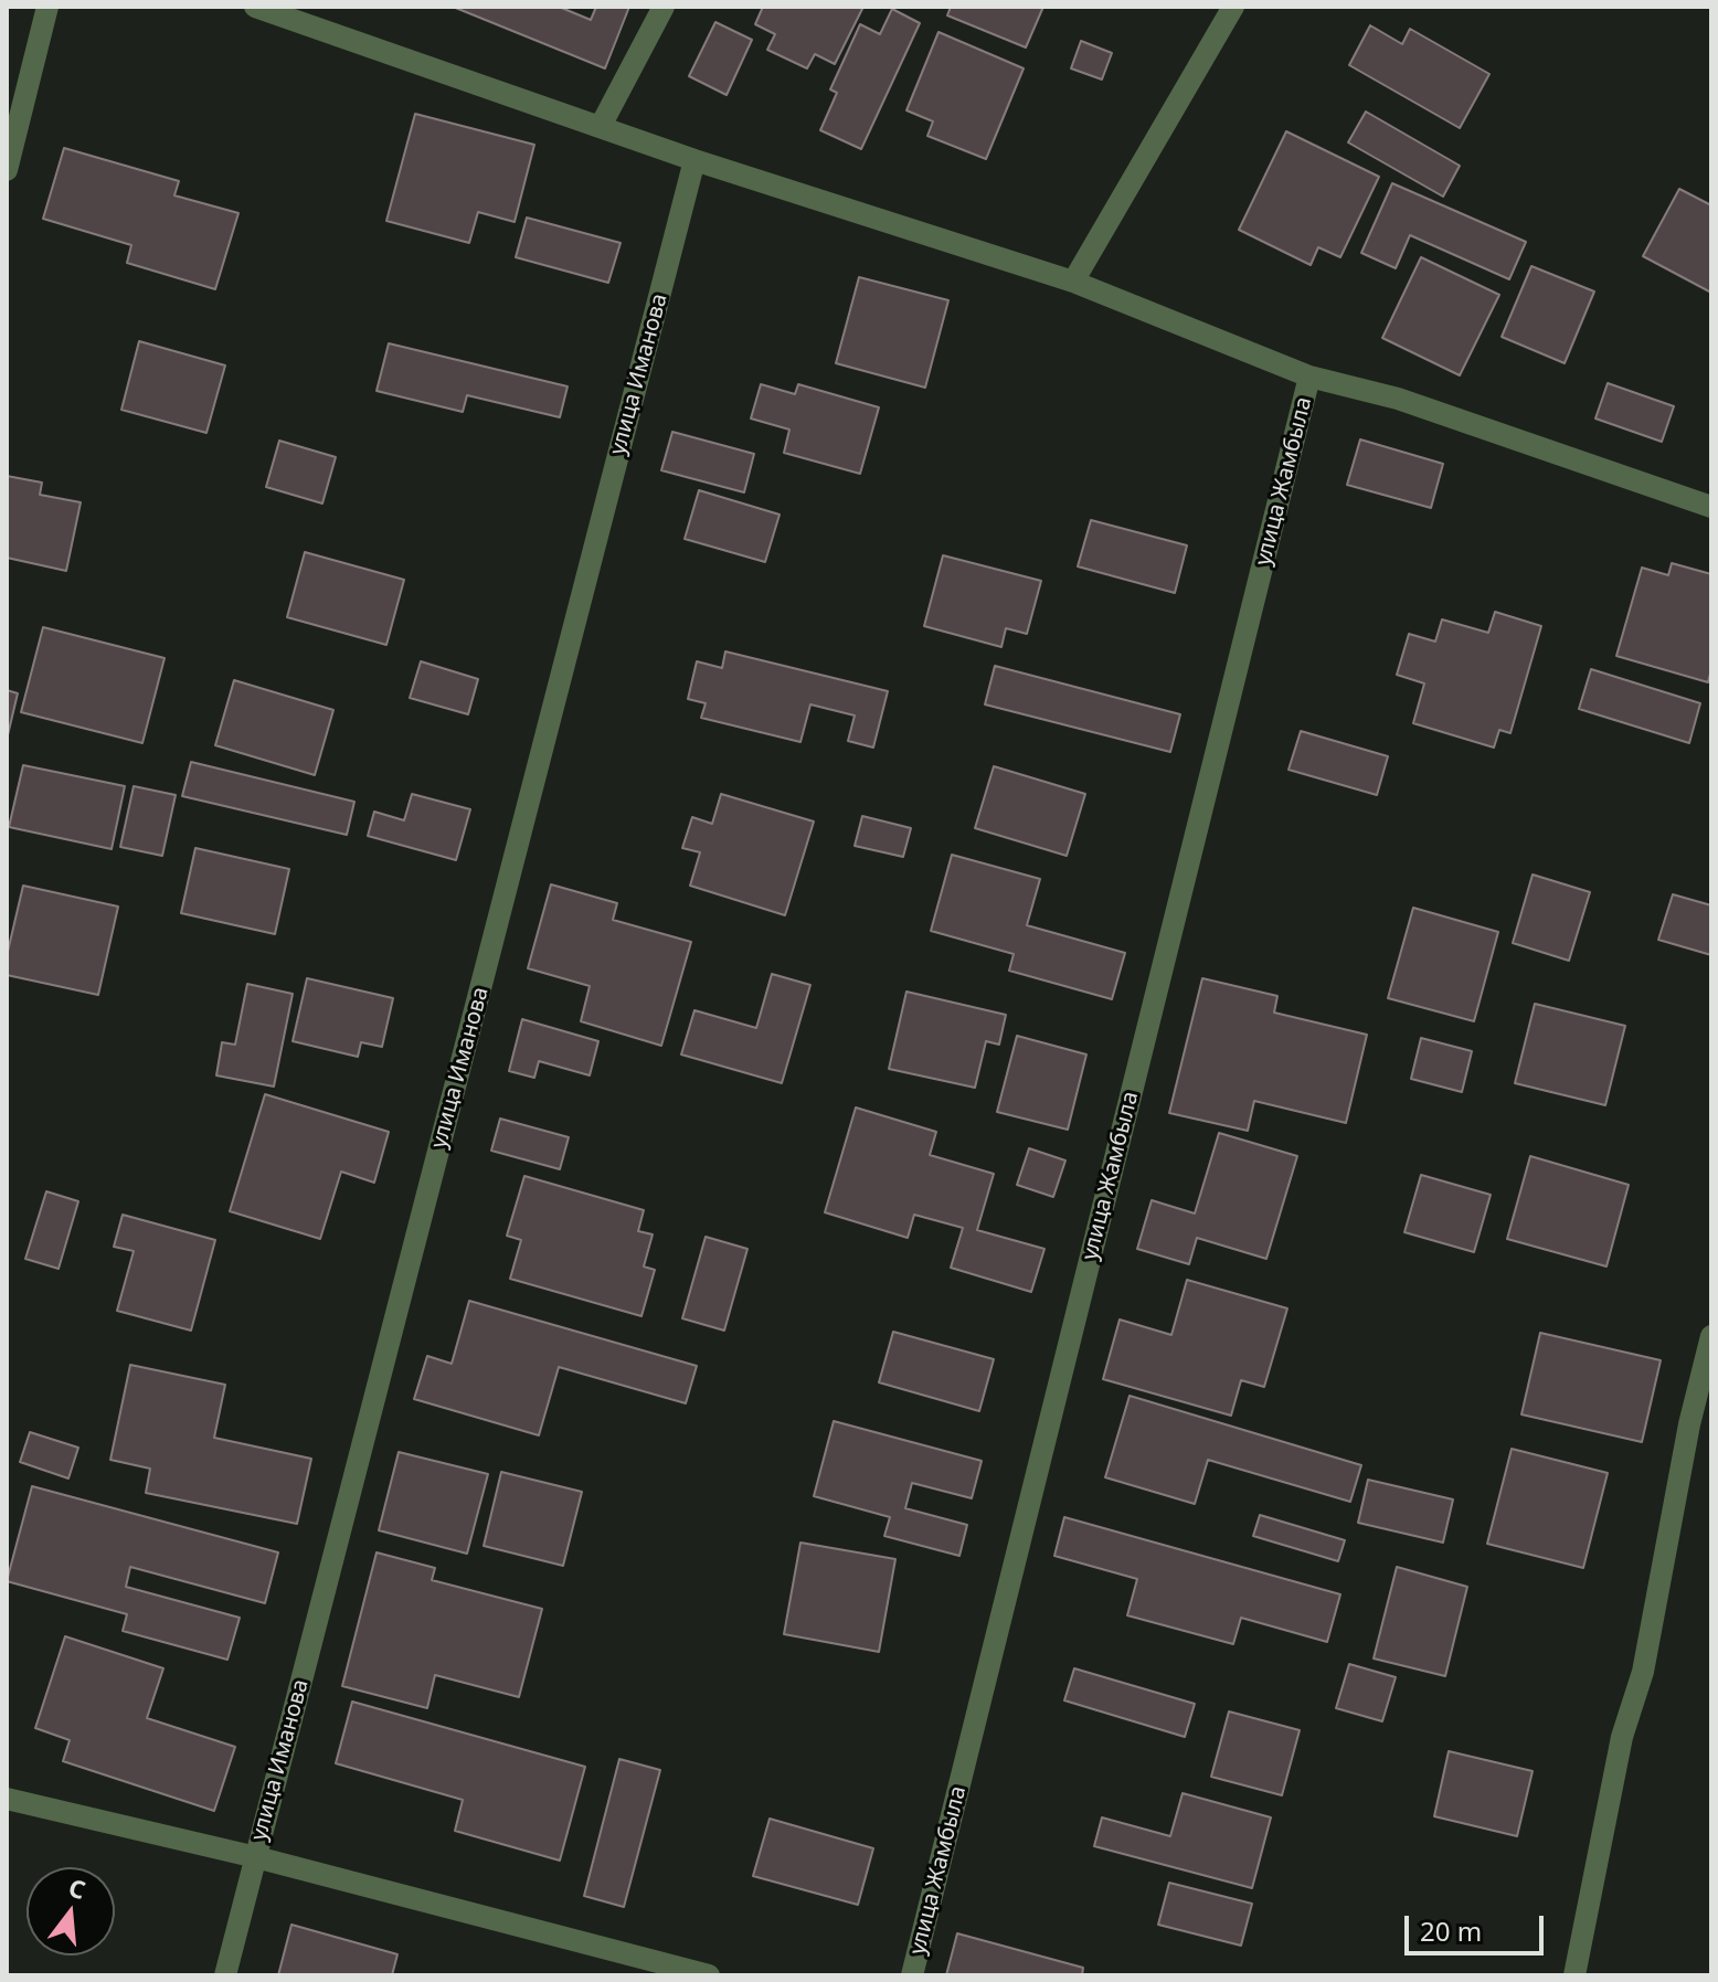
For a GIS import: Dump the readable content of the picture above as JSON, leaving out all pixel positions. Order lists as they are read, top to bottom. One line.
{"streets":{"street":["улица Иманова","улица Жамбыла"]},"scale_bar":"20 m","north":"top"}
